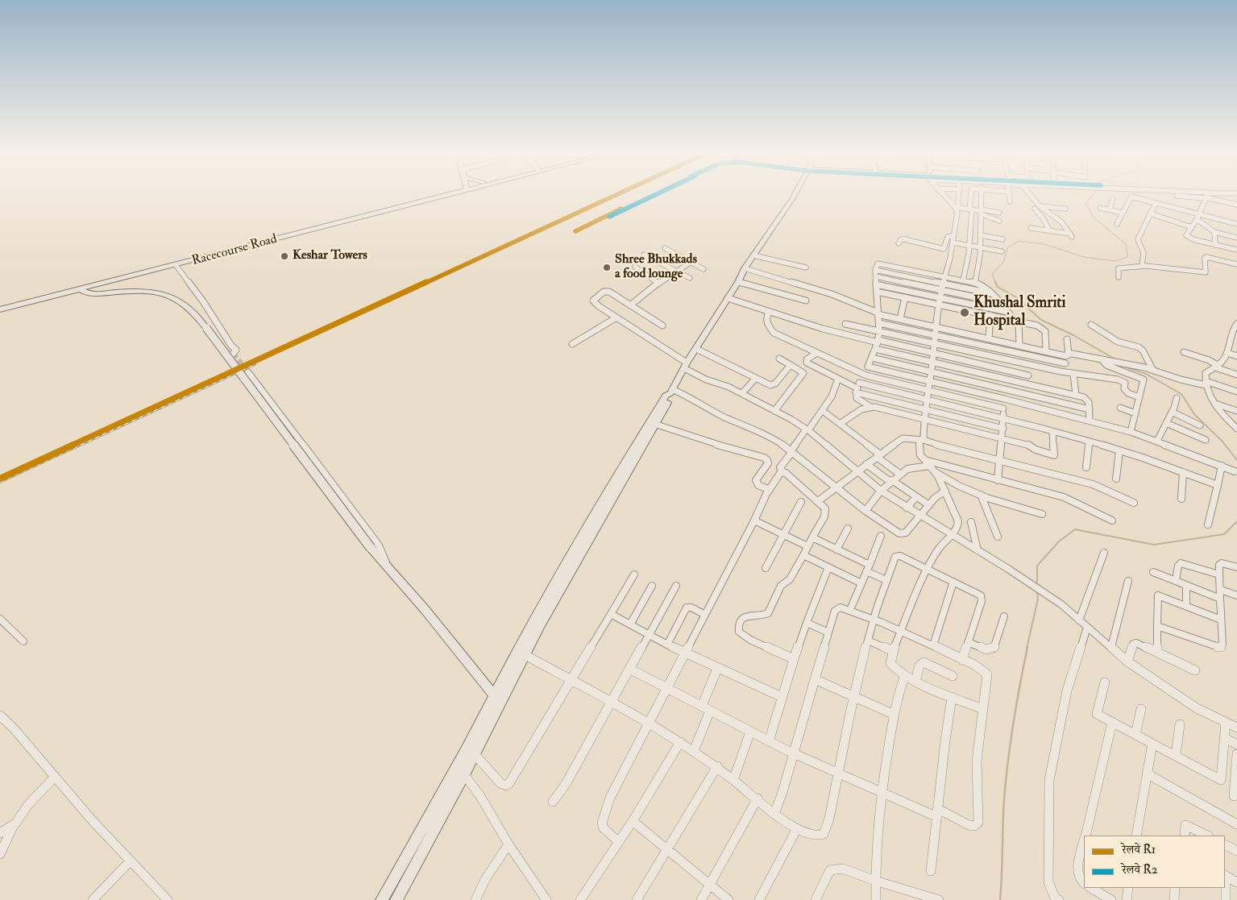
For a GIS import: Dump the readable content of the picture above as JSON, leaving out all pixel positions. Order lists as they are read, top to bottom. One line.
{"streets":{"main road":["Racecourse Road"]},"places":["Keshar Towers","Shree Bhukkads a food lounge","Khushal Smriti Hospital"],"lines":["rail line R1","rail line R2"],"legend":["रेलवे R1","रेलवे R2"]}
